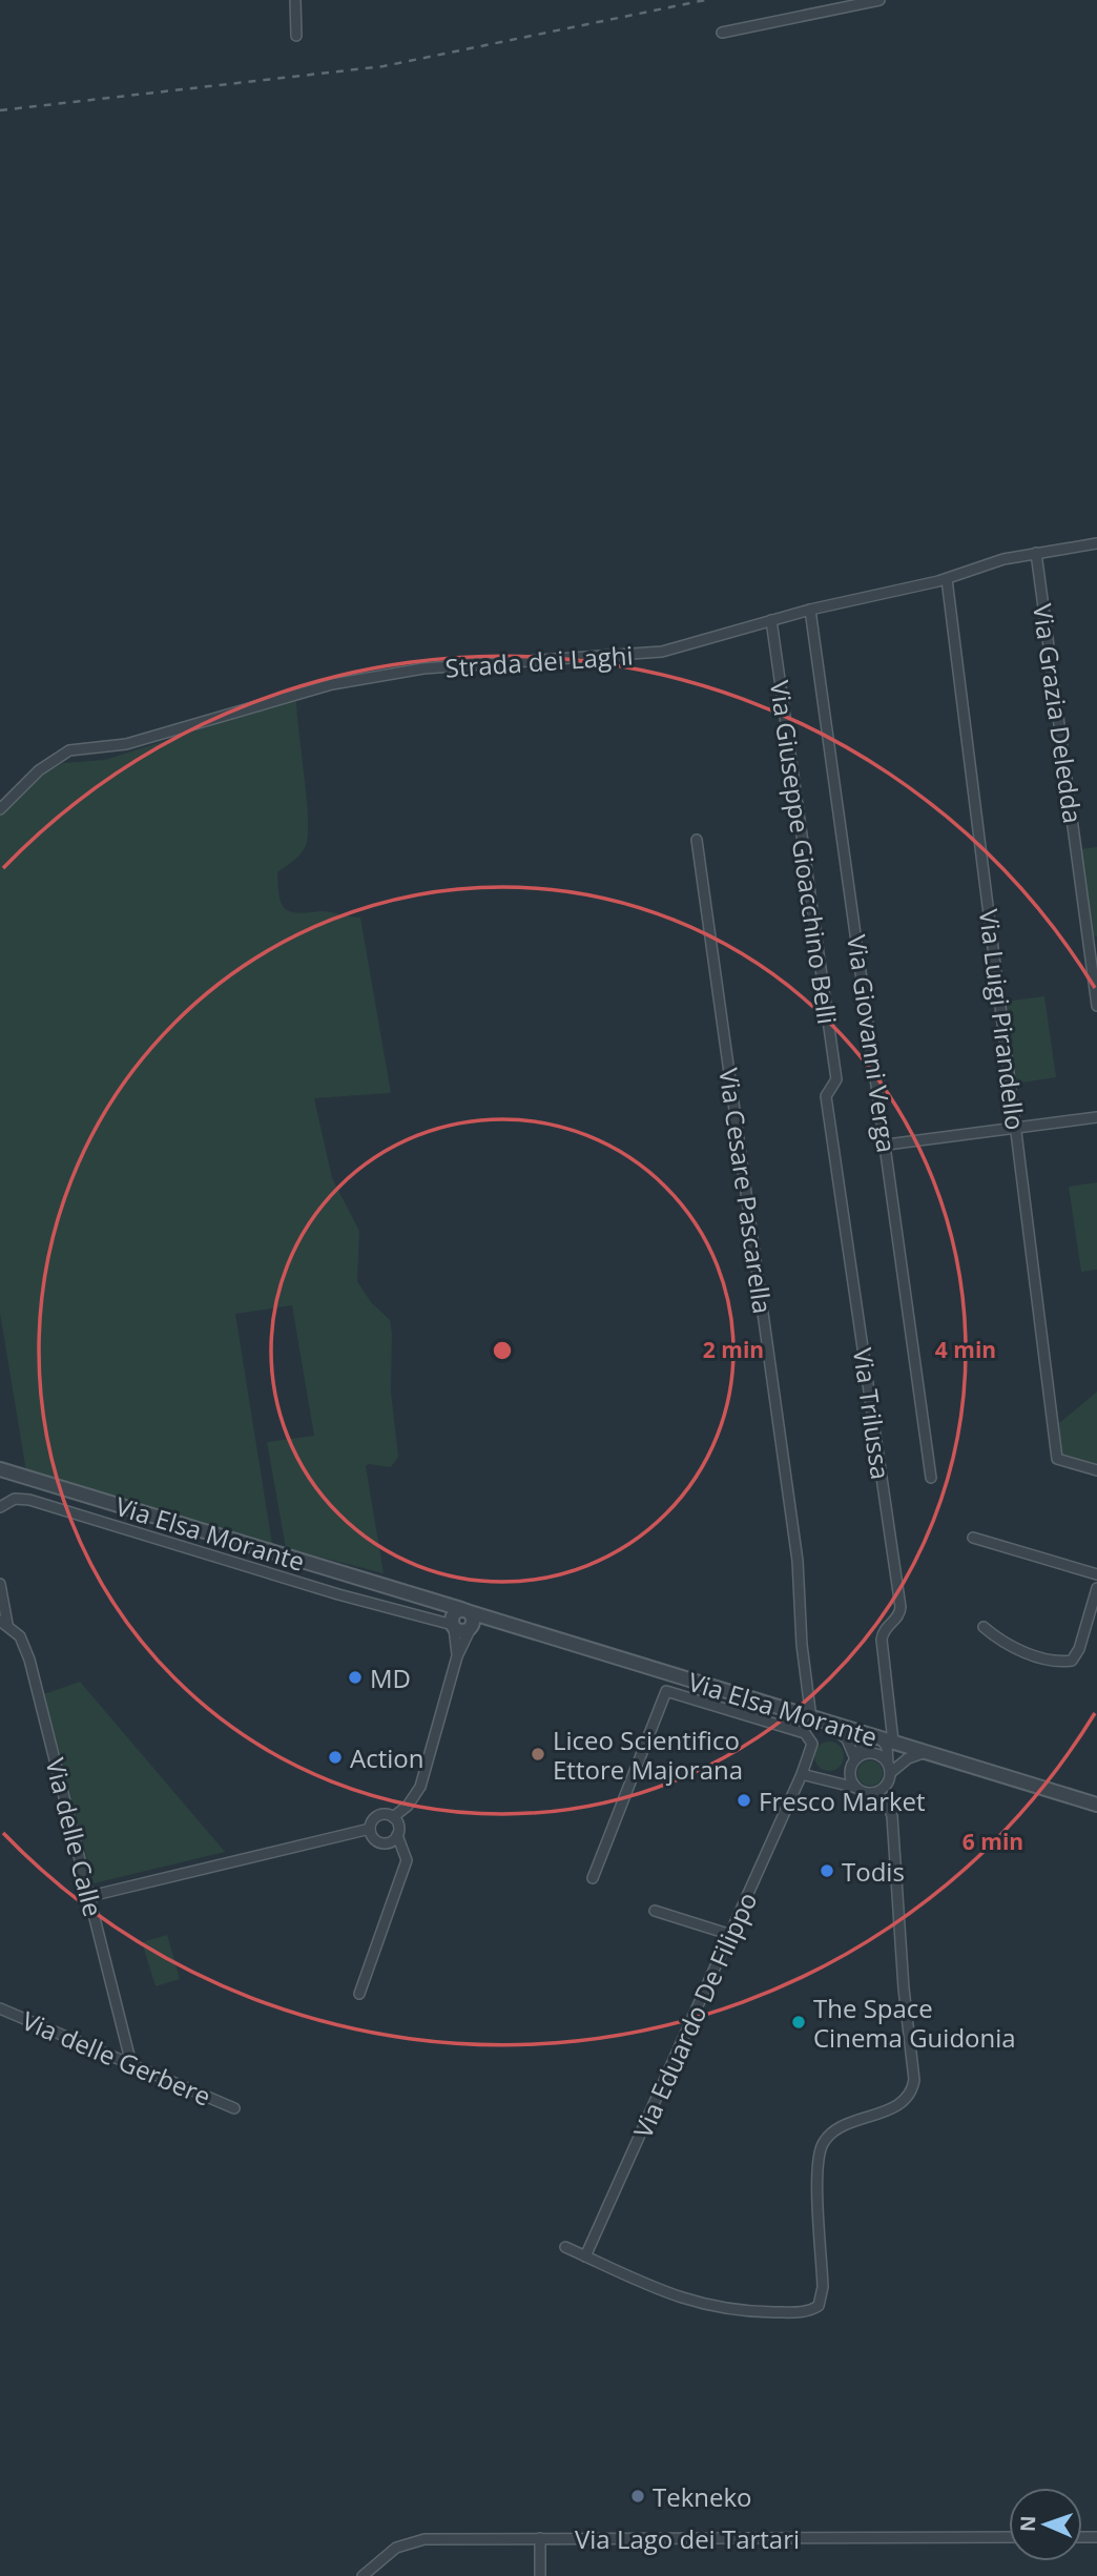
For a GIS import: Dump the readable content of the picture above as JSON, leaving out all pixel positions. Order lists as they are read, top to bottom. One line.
{"streets":{"street":["Strada dei Laghi","Via Grazia Deledda","Via Giuseppe Gioacchino Belli","Via Luigi Pirandello","Via Giovanni Verga","Via Cesare Pascarella","Via Trilussa","Via Elsa Morante","Via delle Calle","Via Eduardo De Filippo","Via delle Gerbere","Via Lago dei Tartari"]},"crossings":[["Strada dei Laghi","Via Grazia Deledda"],["Strada dei Laghi","Via Giuseppe Gioacchino Belli"],["Strada dei Laghi","Via Luigi Pirandello"],["Strada dei Laghi","Via Giovanni Verga"],["Via Giuseppe Gioacchino Belli","Via Trilussa"],["Via Cesare Pascarella","Via Elsa Morante"],["Via Trilussa","Via Elsa Morante"],["Via delle Calle","Via delle Gerbere"]],"places":["MD","Liceo Scientifico Ettore Majorana","Action","Fresco Market","Todis","The Space Cinema Guidonia","Tekneko"],"north":"left","rings":["2 min","4 min","6 min"]}
